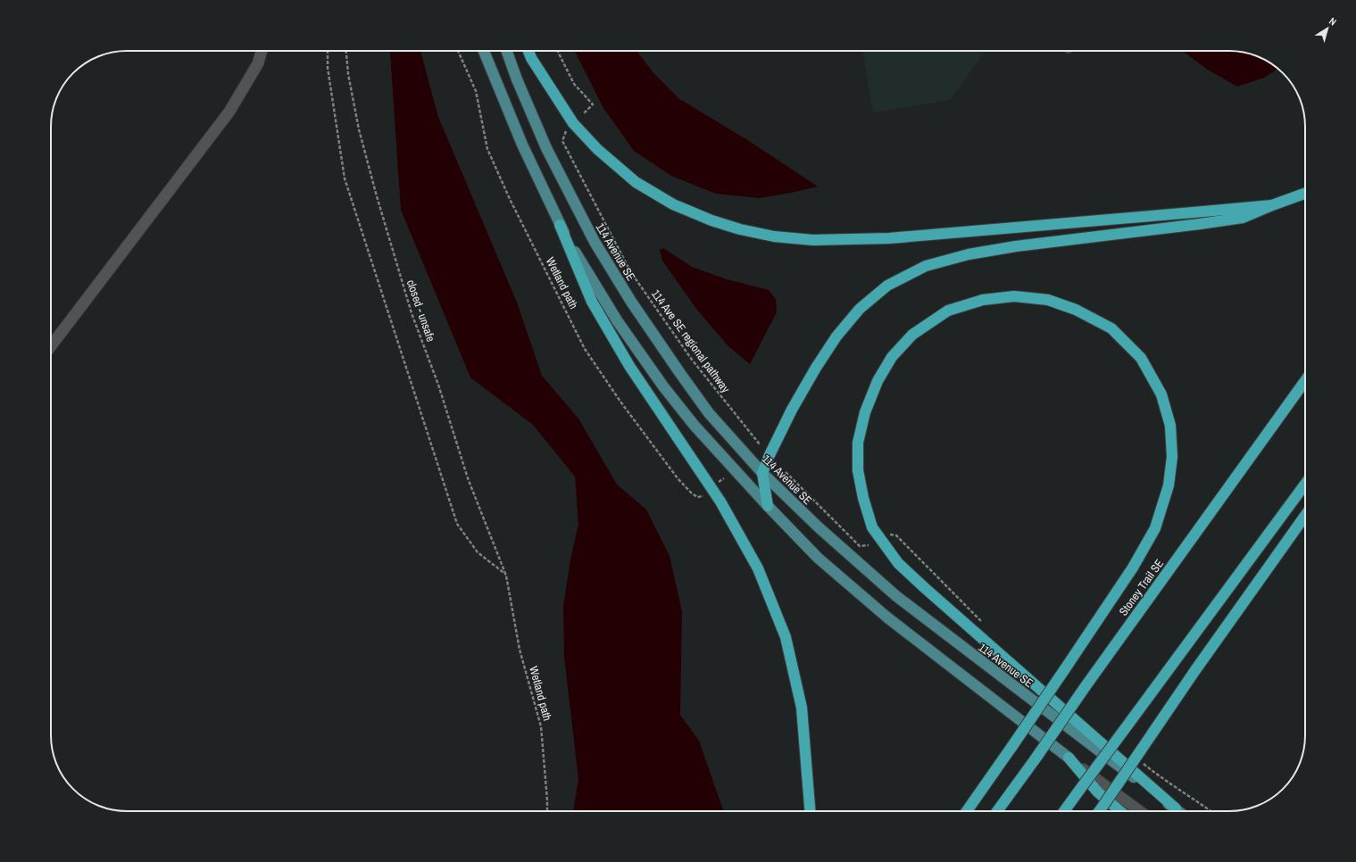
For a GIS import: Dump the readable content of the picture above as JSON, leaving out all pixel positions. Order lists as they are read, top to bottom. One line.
{"streets":{"highway":["Stoney Trail SE"],"main road":["114 Avenue SE"],"path":["Wetland path","closed - unsafe","114 Ave SE regional pathway"]},"crossings":[["Wetland path","closed - unsafe"]],"north":"top right"}
